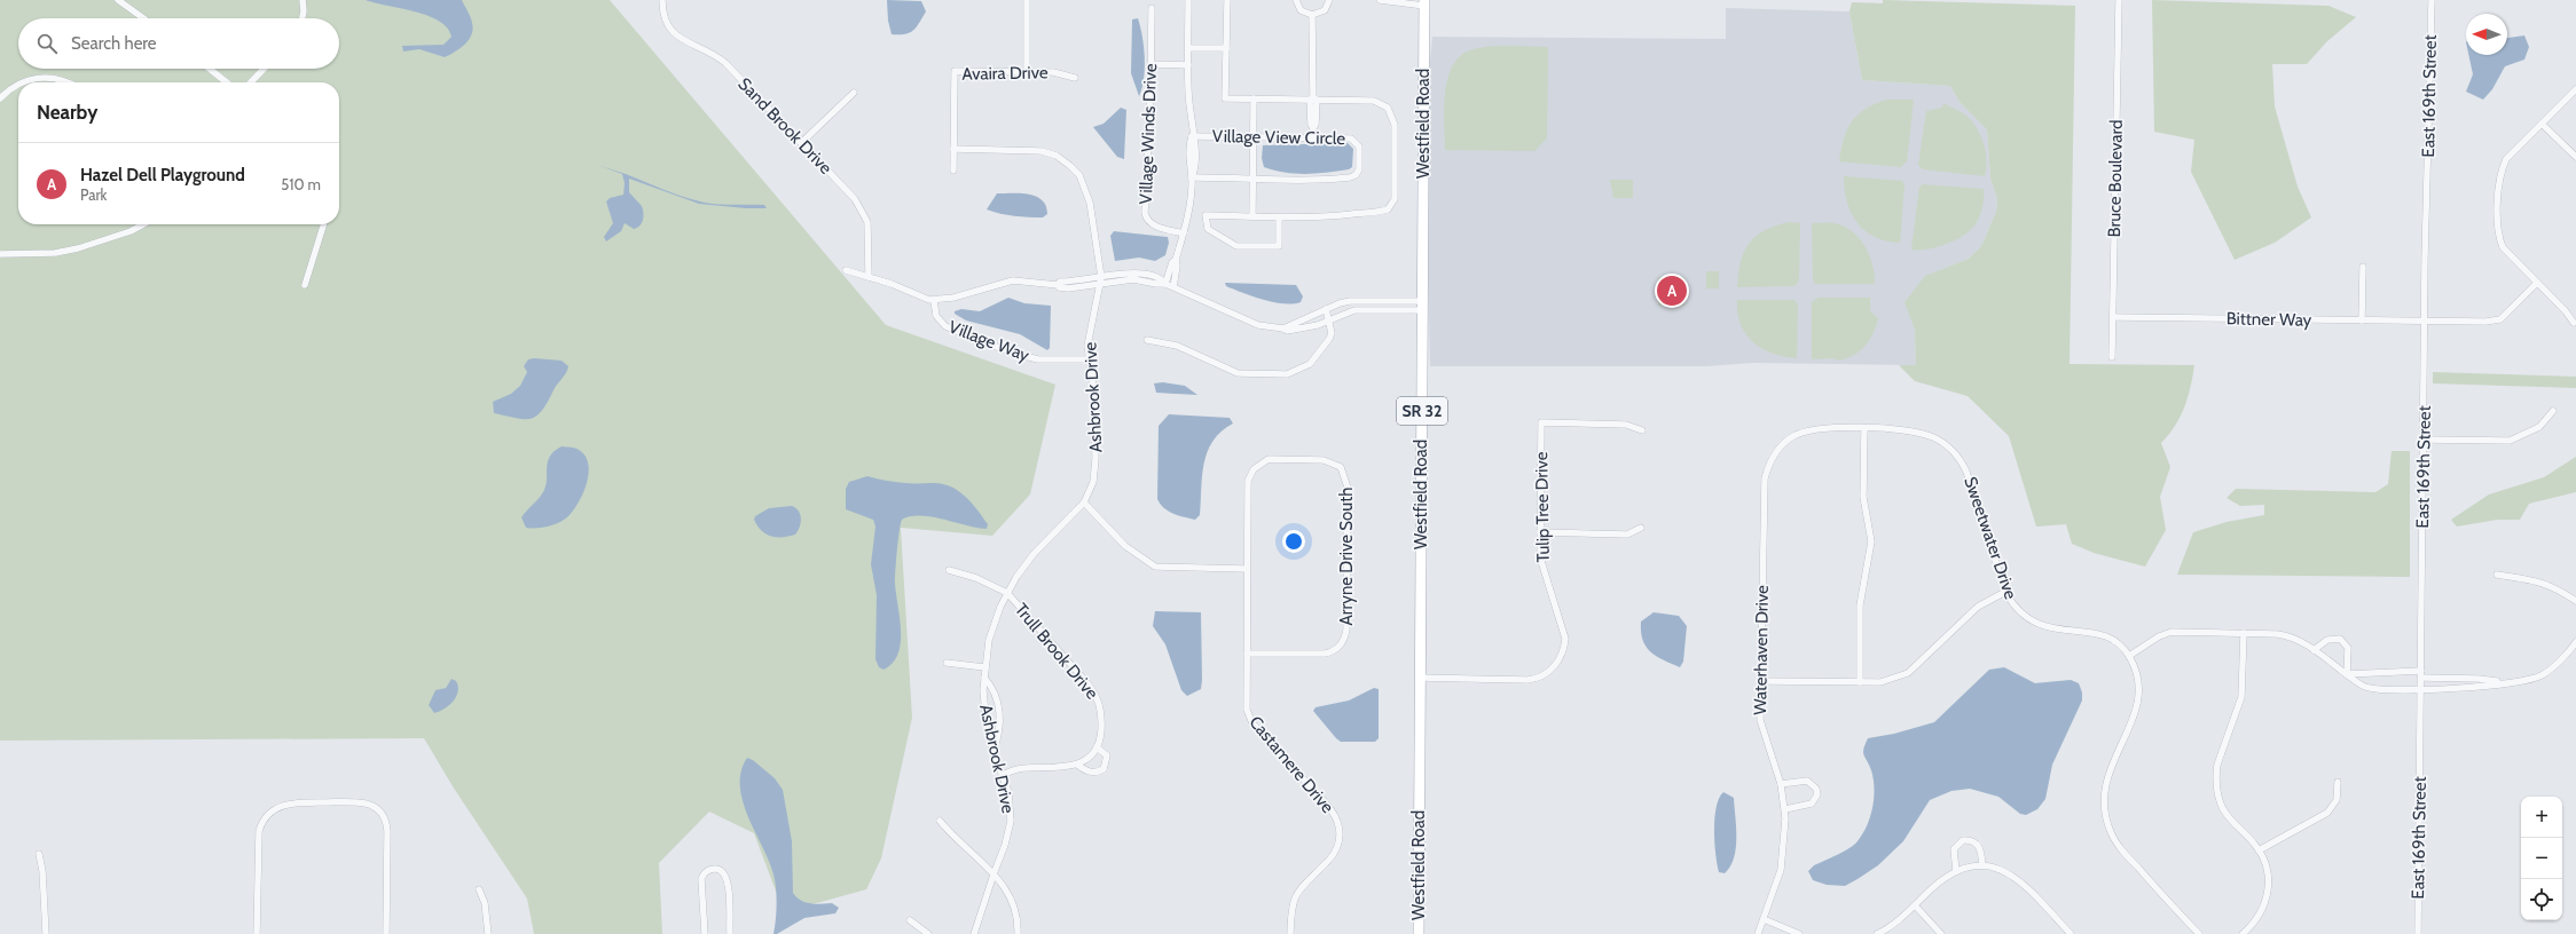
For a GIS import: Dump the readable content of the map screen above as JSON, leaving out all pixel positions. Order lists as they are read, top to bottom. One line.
{"streets":{"main road":["Westfield Road","SR 32"],"street":["Avaira Drive","East 169th Street","Sand Brook Drive","Village Winds Drive","Village View Circle","Bruce Boulevard","Bittner Way","Village Way","Ashbrook Drive","Tulip Tree Drive","Sweetwater Drive","Arryne Drive South","Waterhaven Drive","Trull Brook Drive","Castamere Drive"]},"crossings":[["Avaira Drive","Ashbrook Drive"],["East 169th Street","Bittner Way"],["Westfield Road","Tulip Tree Drive"],["Bruce Boulevard","Bittner Way"],["Village Way","Ashbrook Drive"],["Ashbrook Drive","Trull Brook Drive"],["Sweetwater Drive","Waterhaven Drive"],["Arryne Drive South","Castamere Drive"]],"north":"left","page":{"search":"Search here","heading":"Nearby","list":[{"mark":"A","name":"Hazel Dell Playground","note":"Park","value":"510 m"}],"pins":"A","map_buttons":["+","−"]}}
